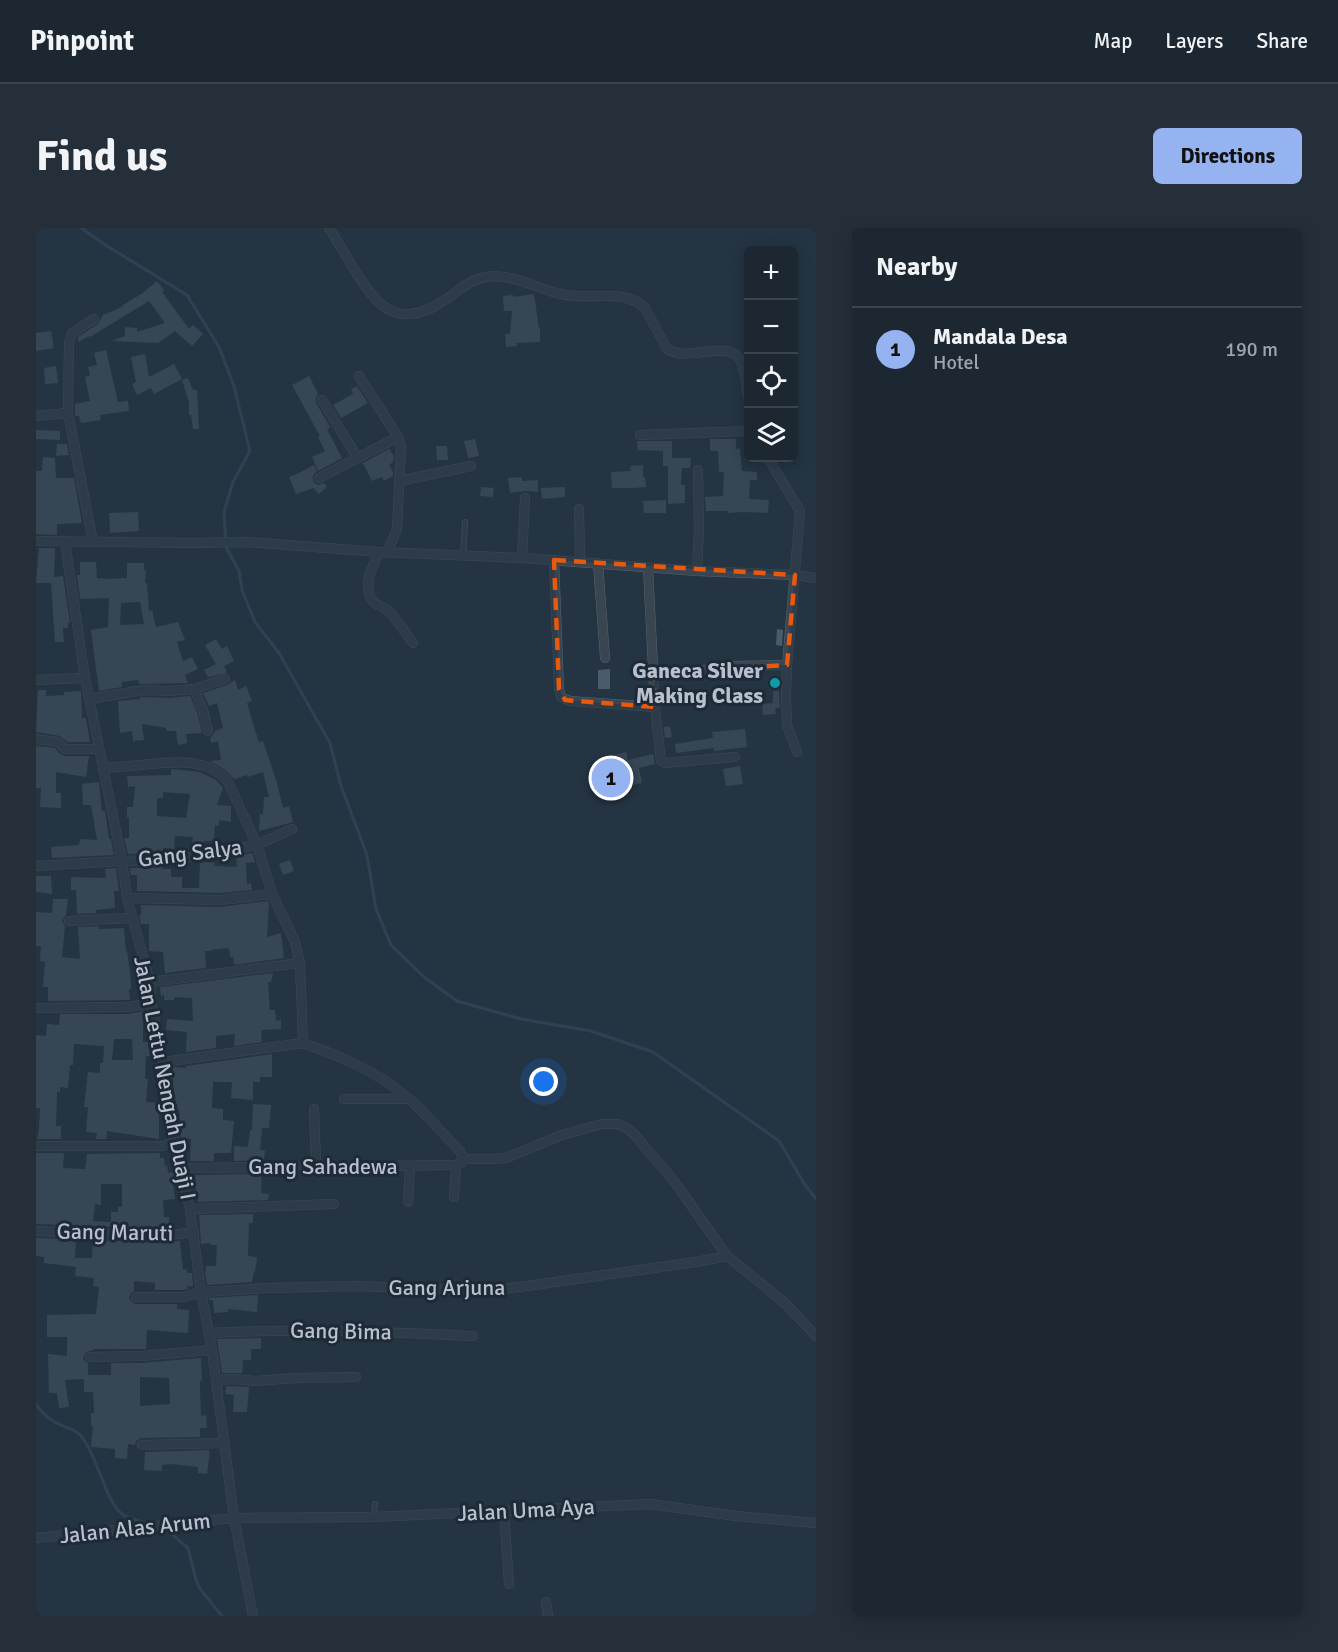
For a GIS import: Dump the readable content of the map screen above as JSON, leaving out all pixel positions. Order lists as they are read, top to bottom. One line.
{"streets":{"street":["Gang Salya","Jalan Lettu Nengah Duaji I","Gang Sahadewa","Gang Maruti","Gang Arjuna","Gang Bima","Jalan Uma Aya","Jalan Alas Arum"]},"crossings":[["Gang Salya","Jalan Lettu Nengah Duaji I"],["Jalan Lettu Nengah Duaji I","Gang Sahadewa"],["Jalan Lettu Nengah Duaji I","Gang Maruti"],["Jalan Lettu Nengah Duaji I","Gang Arjuna"],["Jalan Lettu Nengah Duaji I","Gang Bima"],["Jalan Lettu Nengah Duaji I","Jalan Uma Aya"],["Jalan Lettu Nengah Duaji I","Jalan Alas Arum"],["Gang Sahadewa","Gang Arjuna"],["Jalan Uma Aya","Jalan Alas Arum"]],"places":["Ganeca Silver Making Class"],"page":{"header":"Pinpoint","nav":["Map","Layers","Share"],"buttons":"Directions","title":"Find us","heading":"Nearby","map_buttons":["+","−"],"list":[{"mark":"1","name":"Mandala Desa","note":"Hotel","value":"190 m"}],"pins":"1"}}
